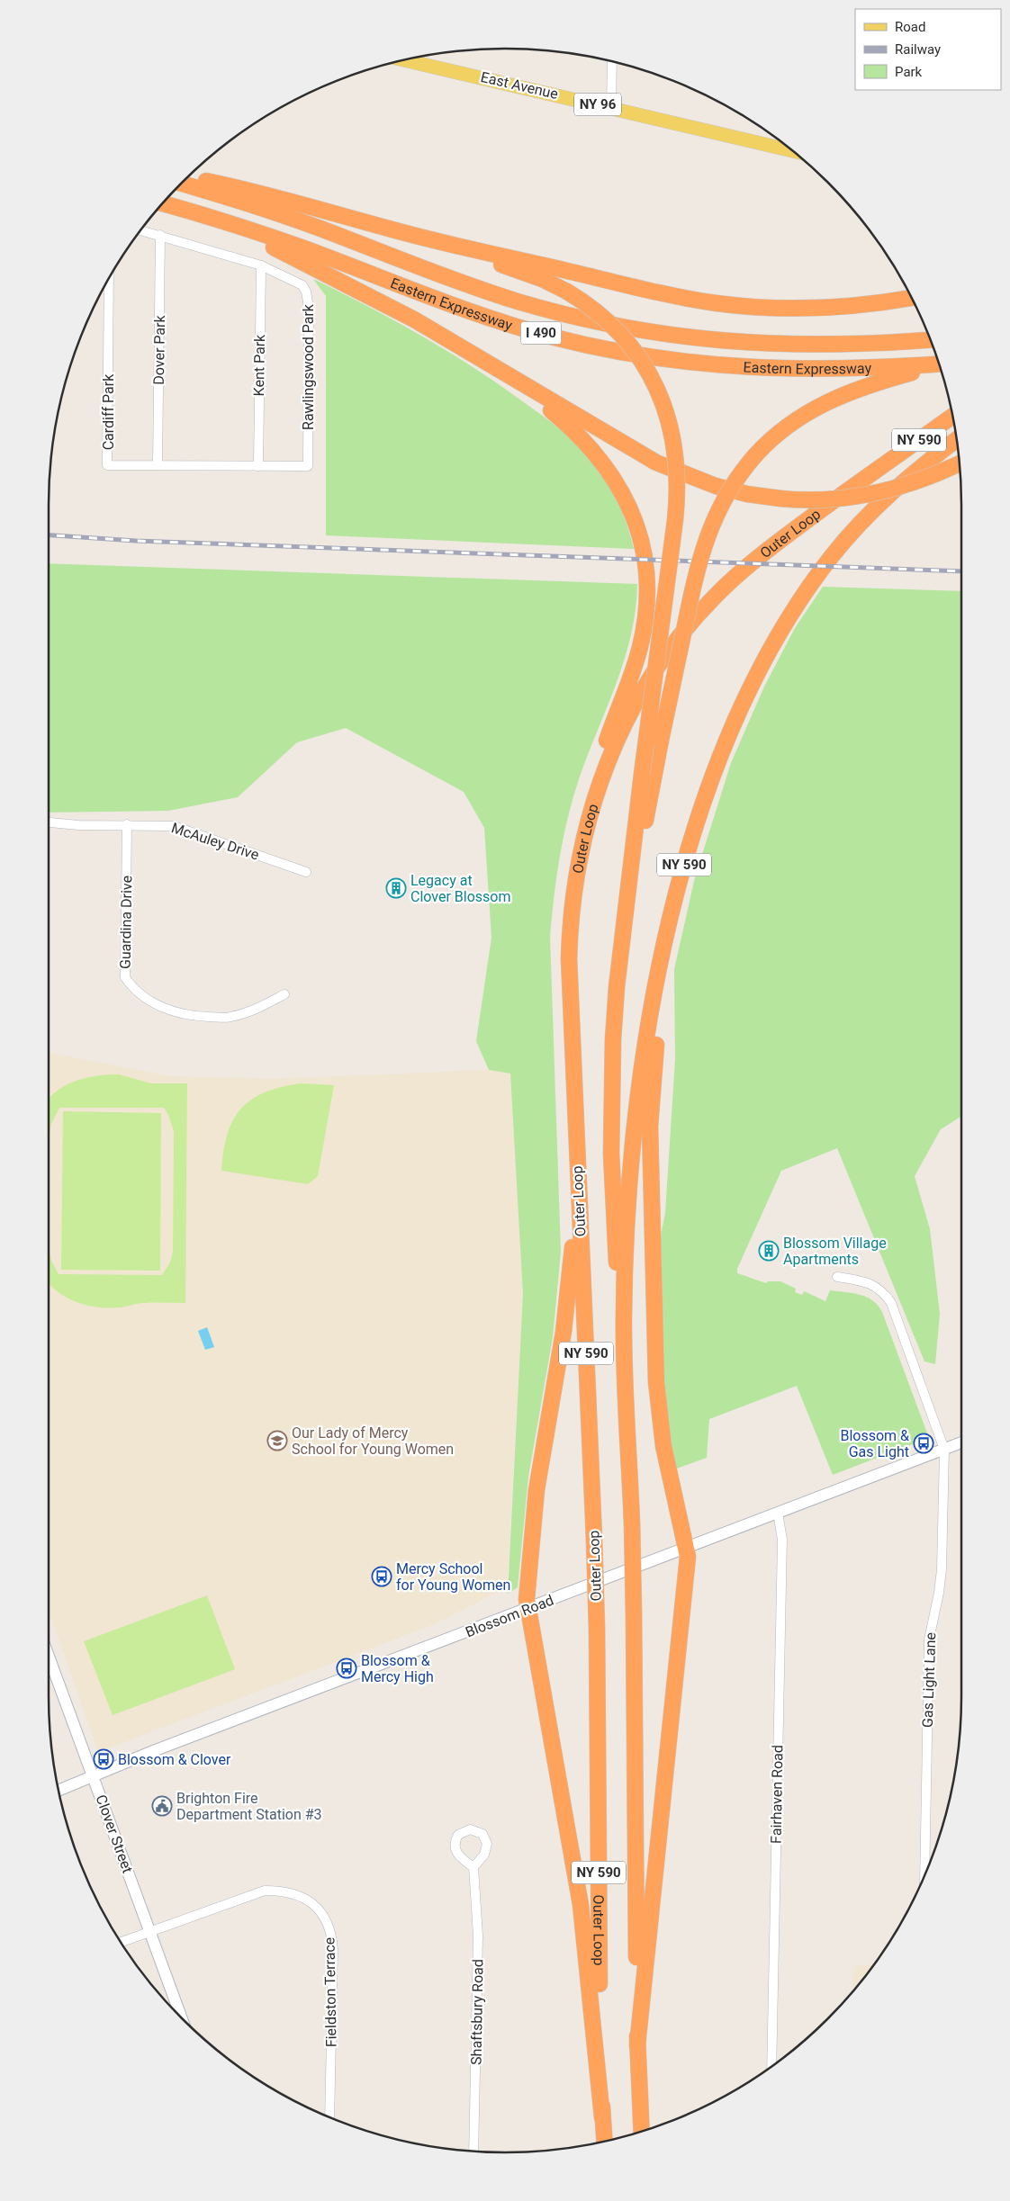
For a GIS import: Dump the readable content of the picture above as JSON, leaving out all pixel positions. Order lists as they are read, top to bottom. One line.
{"streets":{"highway":["Eastern Expressway","I 490","NY 590","Outer Loop"],"main road":["East Avenue","NY 96"],"street":["Dover Park","Kent Park","Rawlingswood Park","Cardiff Park","McAuley Drive","Guardina Drive","Blossom Road","Gas Light Lane","Fairhaven Road","Clover Street","Fieldston Terrace","Shaftsbury Road"]},"crossings":[["Dover Park","Rawlingswood Park"],["Dover Park","Cardiff Park"],["Kent Park","Rawlingswood Park"],["Kent Park","Cardiff Park"],["Rawlingswood Park","Cardiff Park"],["McAuley Drive","Guardina Drive"],["Blossom Road","Gas Light Lane"],["Blossom Road","Fairhaven Road"],["Blossom Road","Clover Street"],["Clover Street","Fieldston Terrace"]],"places":{"building":["Legacy at Clover Blossom","Blossom Village Apartments"],"school or university":["Our Lady of Mercy School for Young Women"],"bus stop":["Blossom & Gas Light","Mercy School for Young Women","Blossom & Mercy High","Blossom & Clover"],"public building":["Brighton Fire Department Station #3"]},"legend":["Road","Railway","Park"]}
